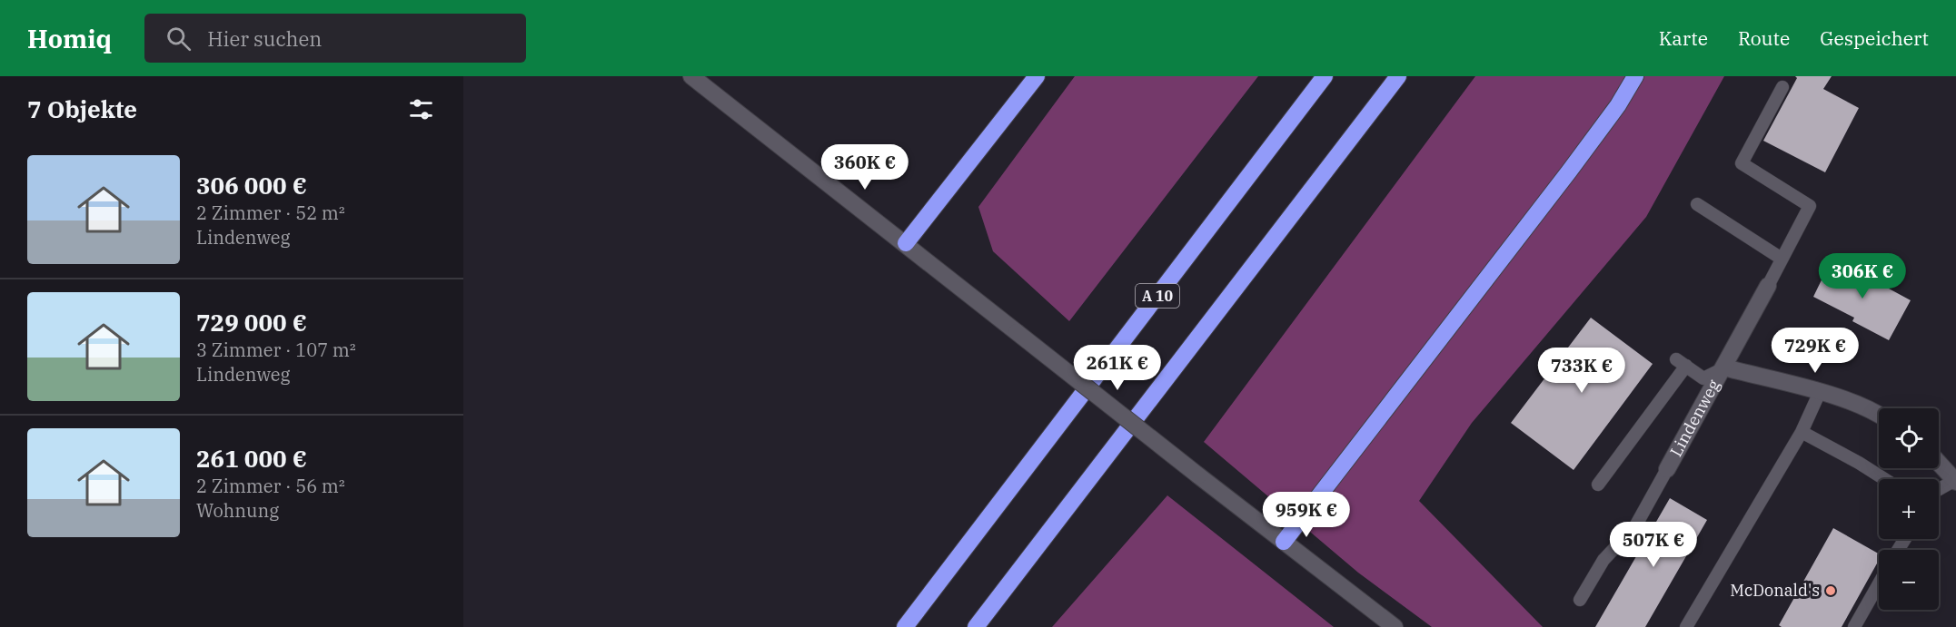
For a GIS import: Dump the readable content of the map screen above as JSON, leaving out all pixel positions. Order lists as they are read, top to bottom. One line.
{"streets":{"highway":["A 10"],"street":["Lindenweg"]},"places":["McDonald's"],"page":{"header":"Homiq","search":"Hier suchen","nav":["Karte","Route","Gespeichert"],"heading":"7 Objekte","list":[{"name":"306 000 €","note":"2 Zimmer · 52 m² · Lindenweg"},{"name":"729 000 €","note":"3 Zimmer · 107 m² · Lindenweg"},{"name":"261 000 €","note":"2 Zimmer · 56 m² · Wohnung"}],"price":["360K €","306K €","729K €","261K €","733K €","959K €","507K €"],"map_buttons":["+","−"]}}
